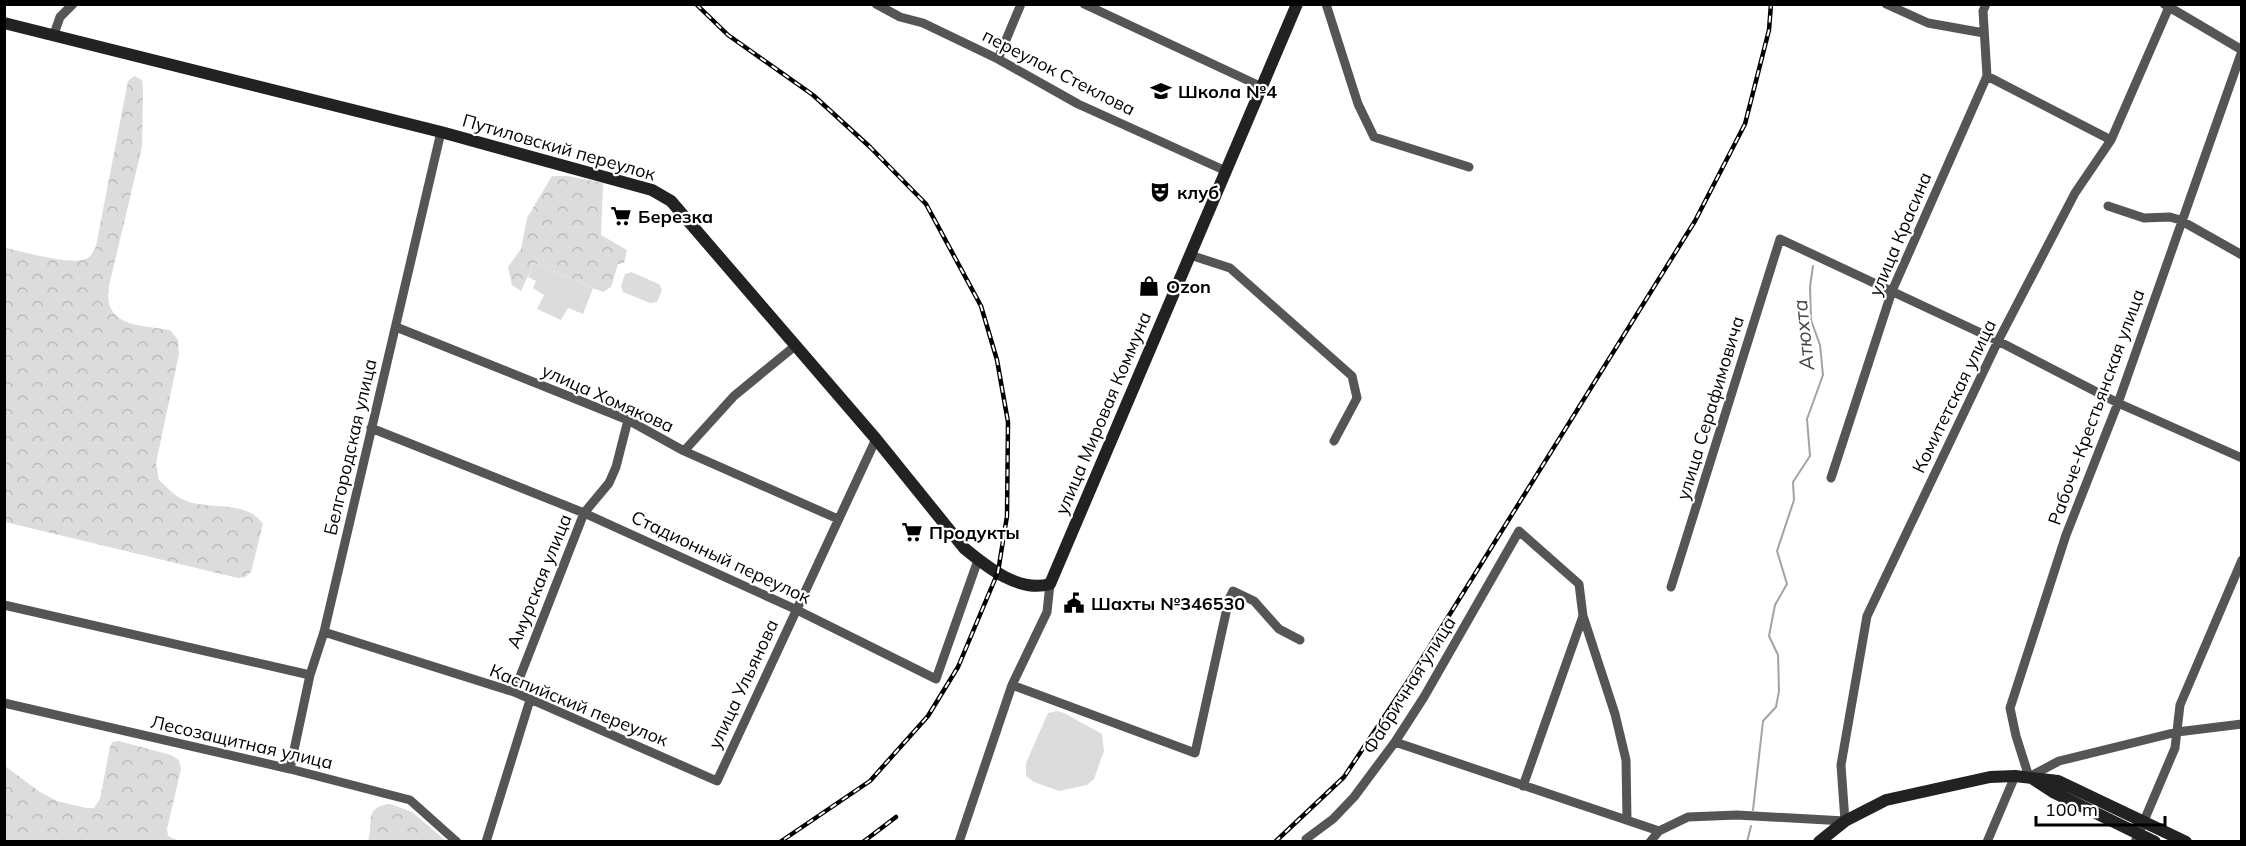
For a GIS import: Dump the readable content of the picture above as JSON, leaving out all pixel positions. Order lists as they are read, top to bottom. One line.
{"streets":{"main road":["Путиловский переулок","улица Мировая Коммуна"],"street":["переулок Стеклова","улица Красина","Комитетская улица","улица Хомякова","Рабоче-Крестьянская улица","улица Серафимовича","Белгородская улица","Стадионный переулок","Амурская улица","улица Ульянова","Фабричная улица","Каспийский переулок","Лесозащитная улица"]},"crossings":[["переулок Стеклова","улица Мировая Коммуна"],["Путиловский переулок","улица Мировая Коммуна"],["Путиловский переулок","Белгородская улица"],["Путиловский переулок","Стадионный переулок"],["Путиловский переулок","улица Ульянова"],["улица Красина","улица Серафимовича"],["улица Хомякова","Белгородская улица"],["улица Хомякова","Амурская улица"],["улица Хомякова","улица Ульянова"],["Белгородская улица","Стадионный переулок"],["Белгородская улица","Каспийский переулок"],["Белгородская улица","Лесозащитная улица"],["Стадионный переулок","Амурская улица"],["Стадионный переулок","улица Ульянова"],["Амурская улица","Каспийский переулок"],["улица Ульянова","Каспийский переулок"]],"water":["Атюхта"],"places":{"school or university":["Школа №4"],"theatre":["клуб"],"supermarket":["Березка","Продукты"],"shop":["Ozon"],"public building":["Шахты №346530"]},"scale_bar":"100 m"}
